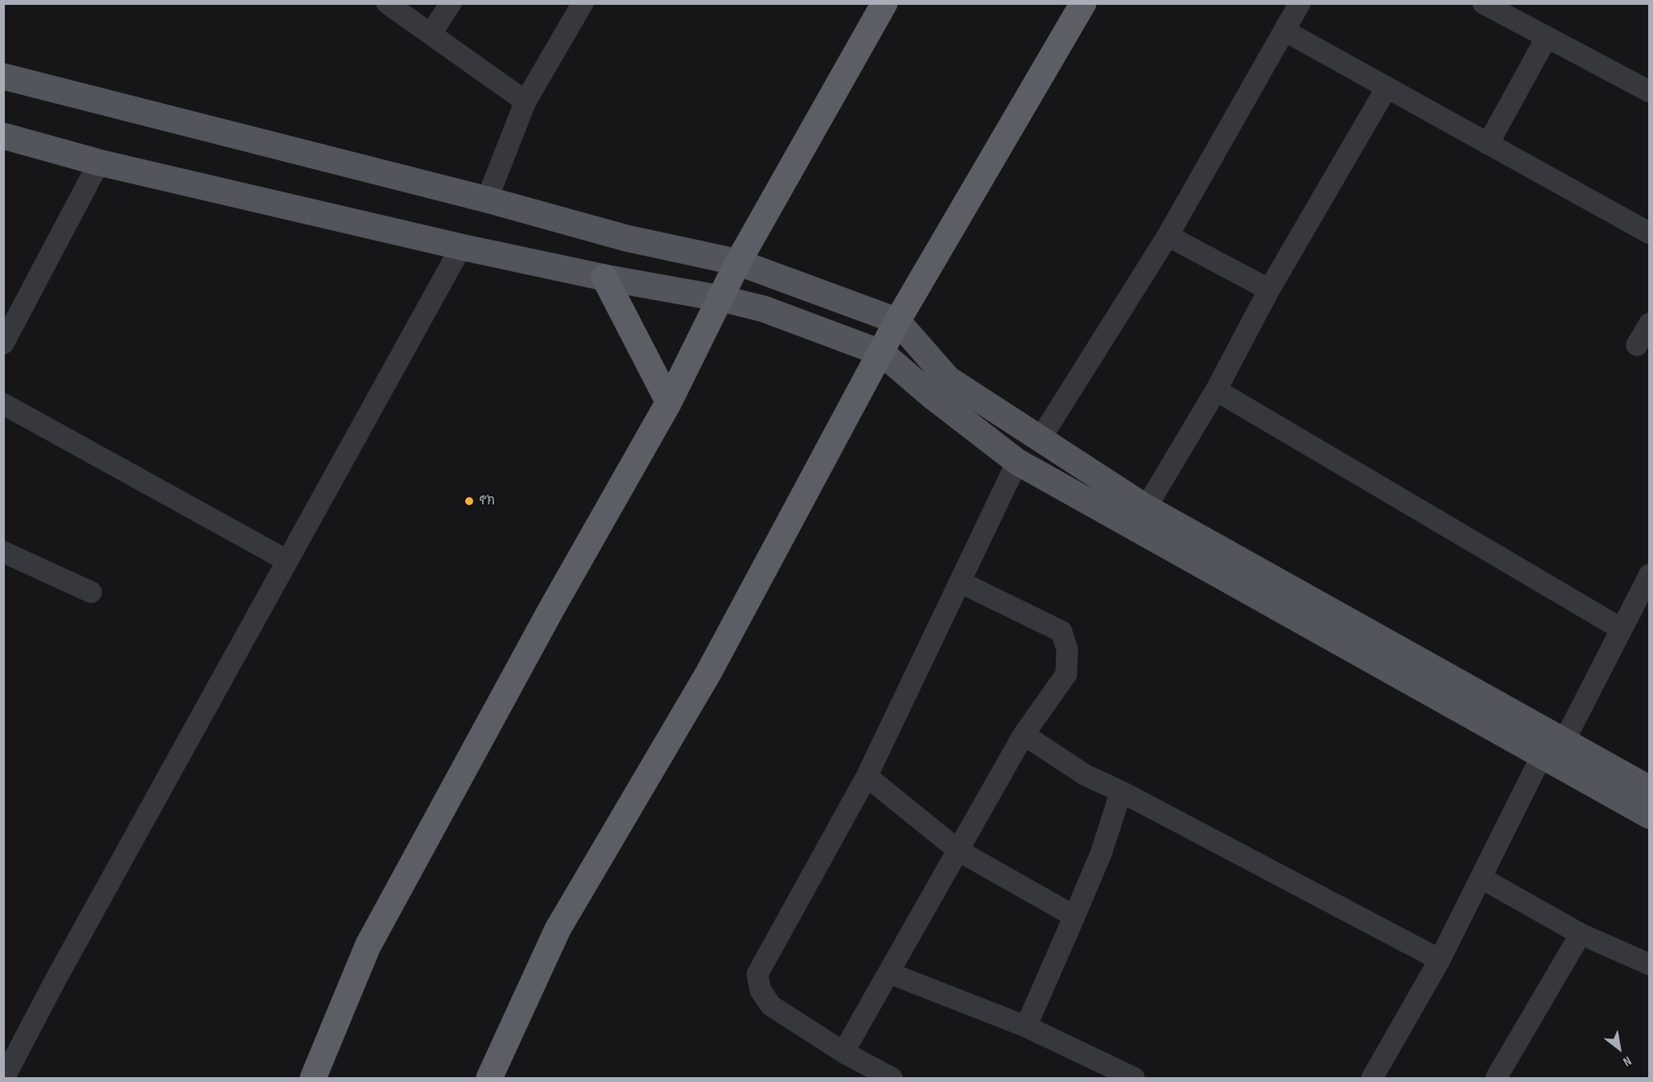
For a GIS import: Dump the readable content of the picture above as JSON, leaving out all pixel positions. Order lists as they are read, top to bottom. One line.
{"places":["ኖክ"],"north":"bottom right"}
